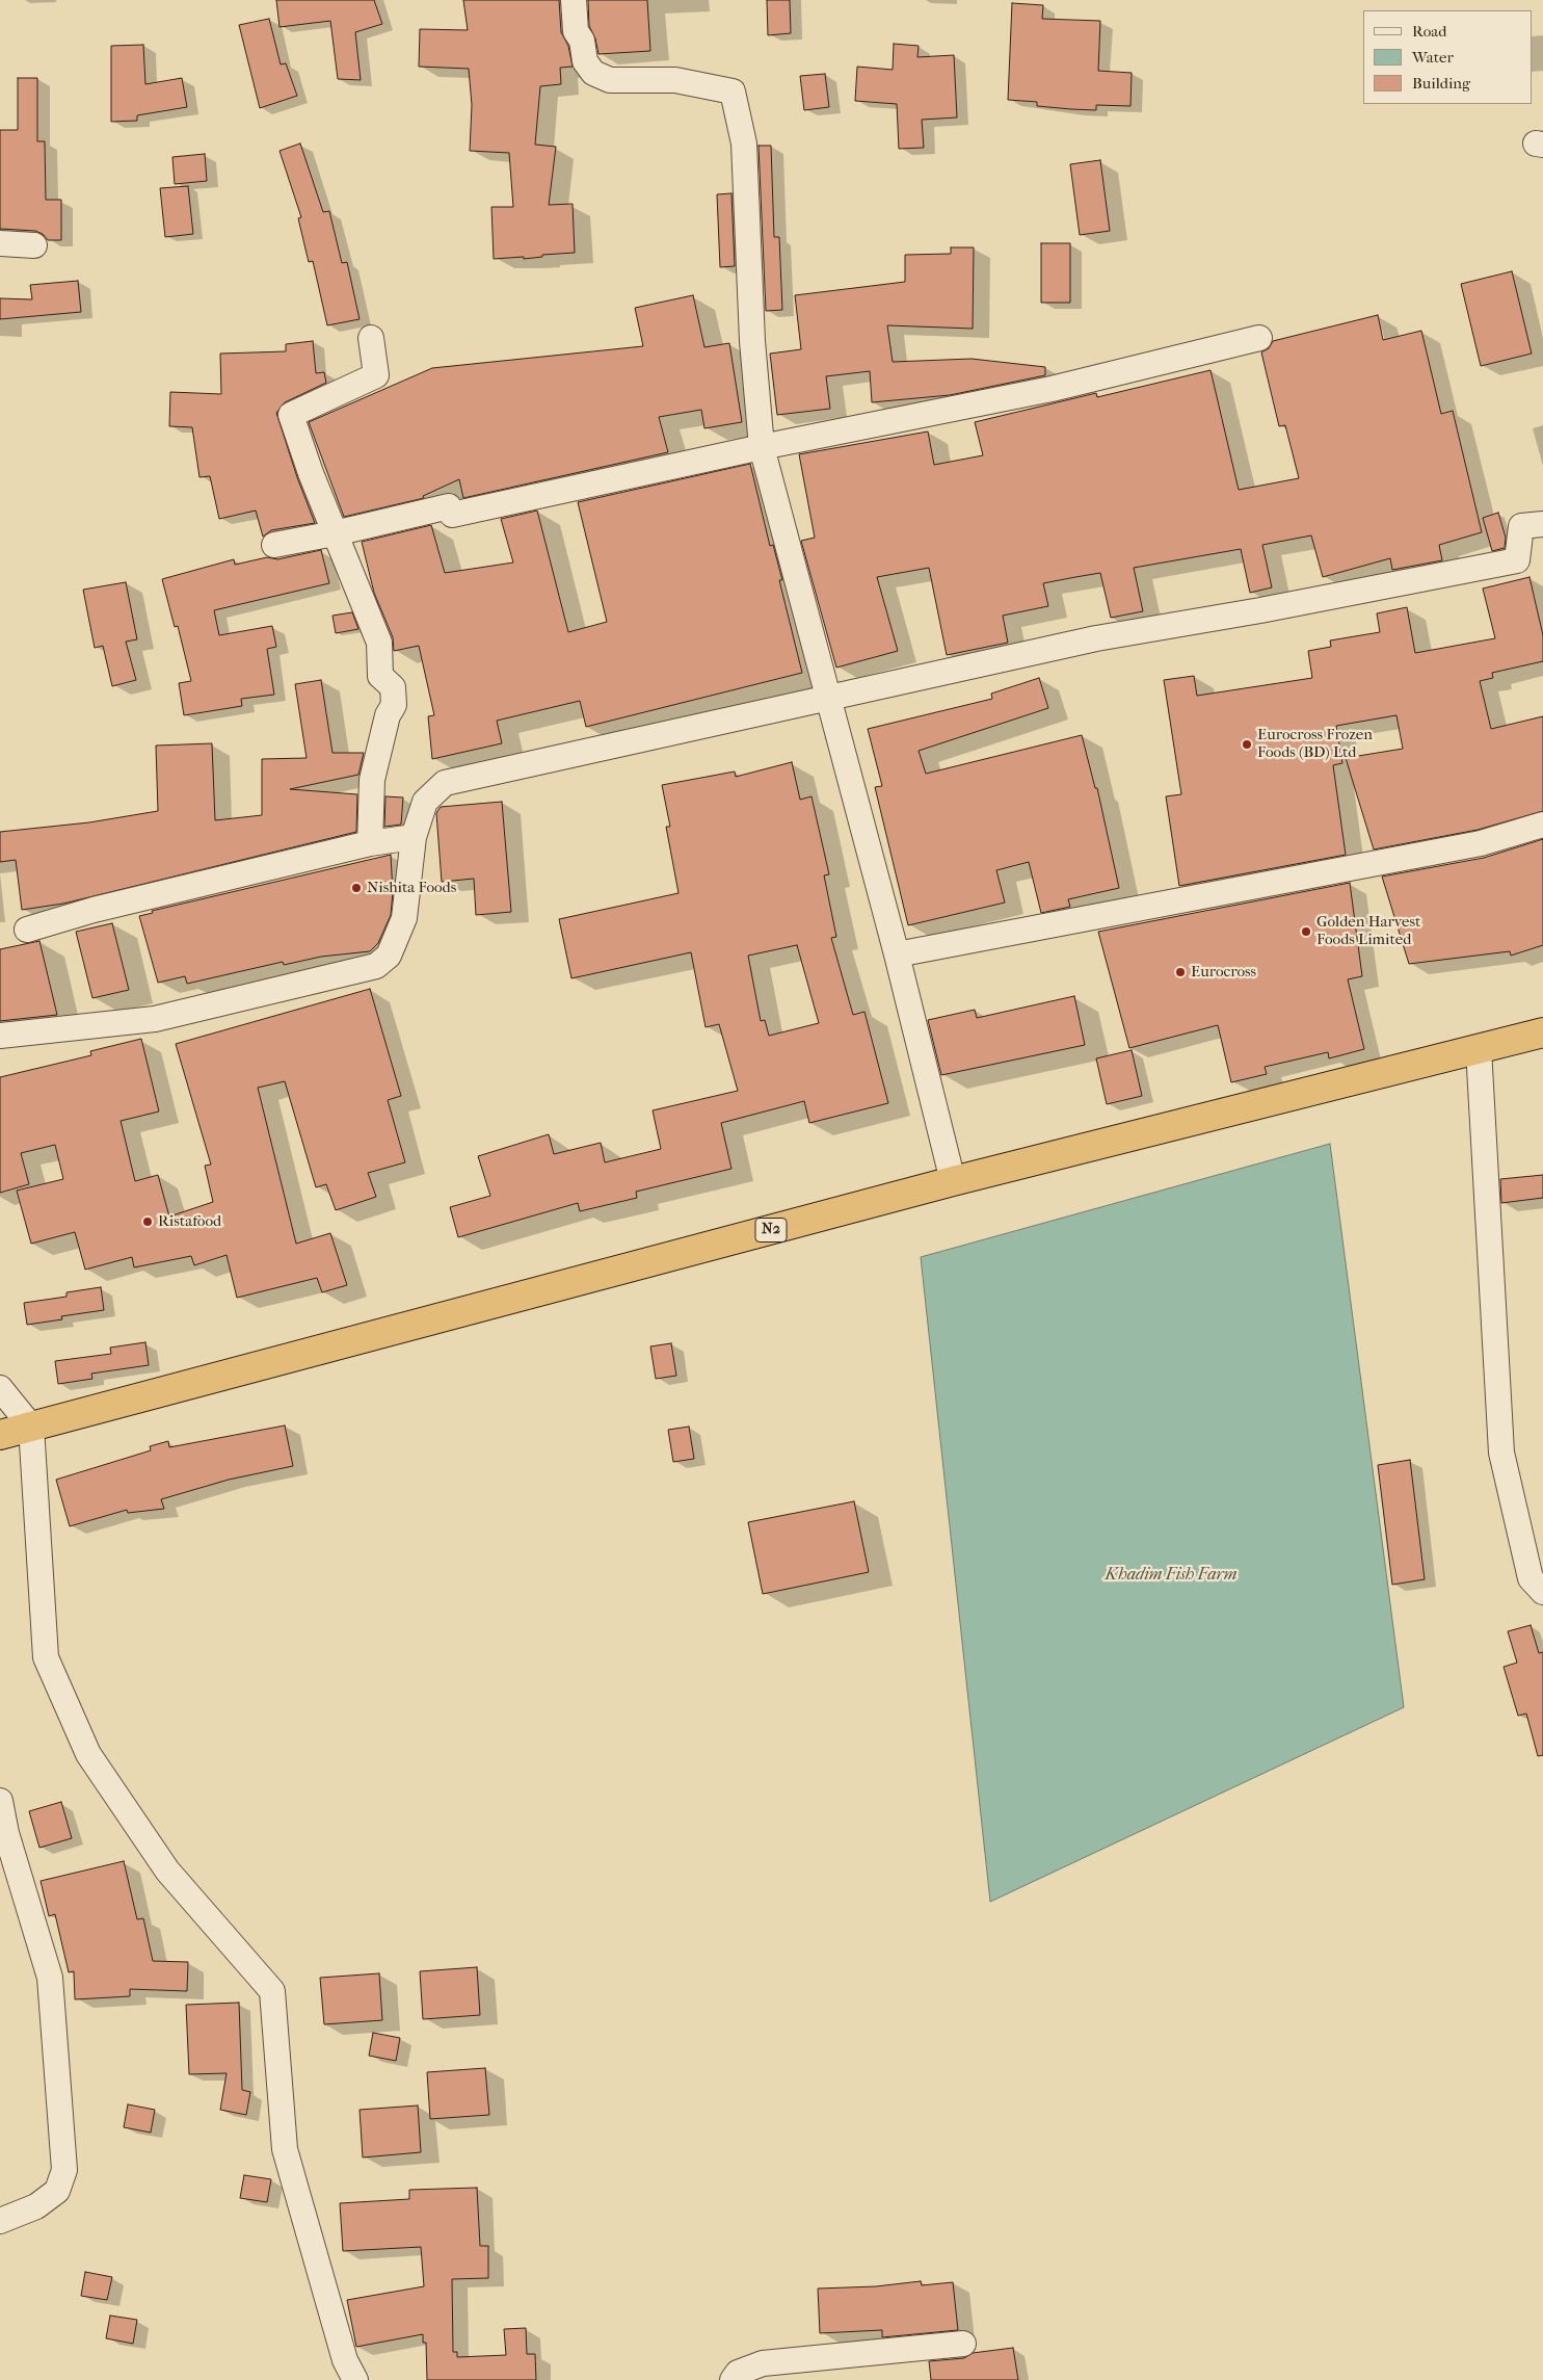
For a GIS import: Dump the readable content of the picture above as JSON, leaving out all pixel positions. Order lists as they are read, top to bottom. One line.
{"streets":{"highway":["N2"]},"water":["Khadim Fish Farm"],"places":["Eurocross Frozen Foods (BD) Ltd","Nishita Foods","Golden Harvest Foods Limited","Eurocross","Ristafood"],"legend":["Road","Water","Building"]}
